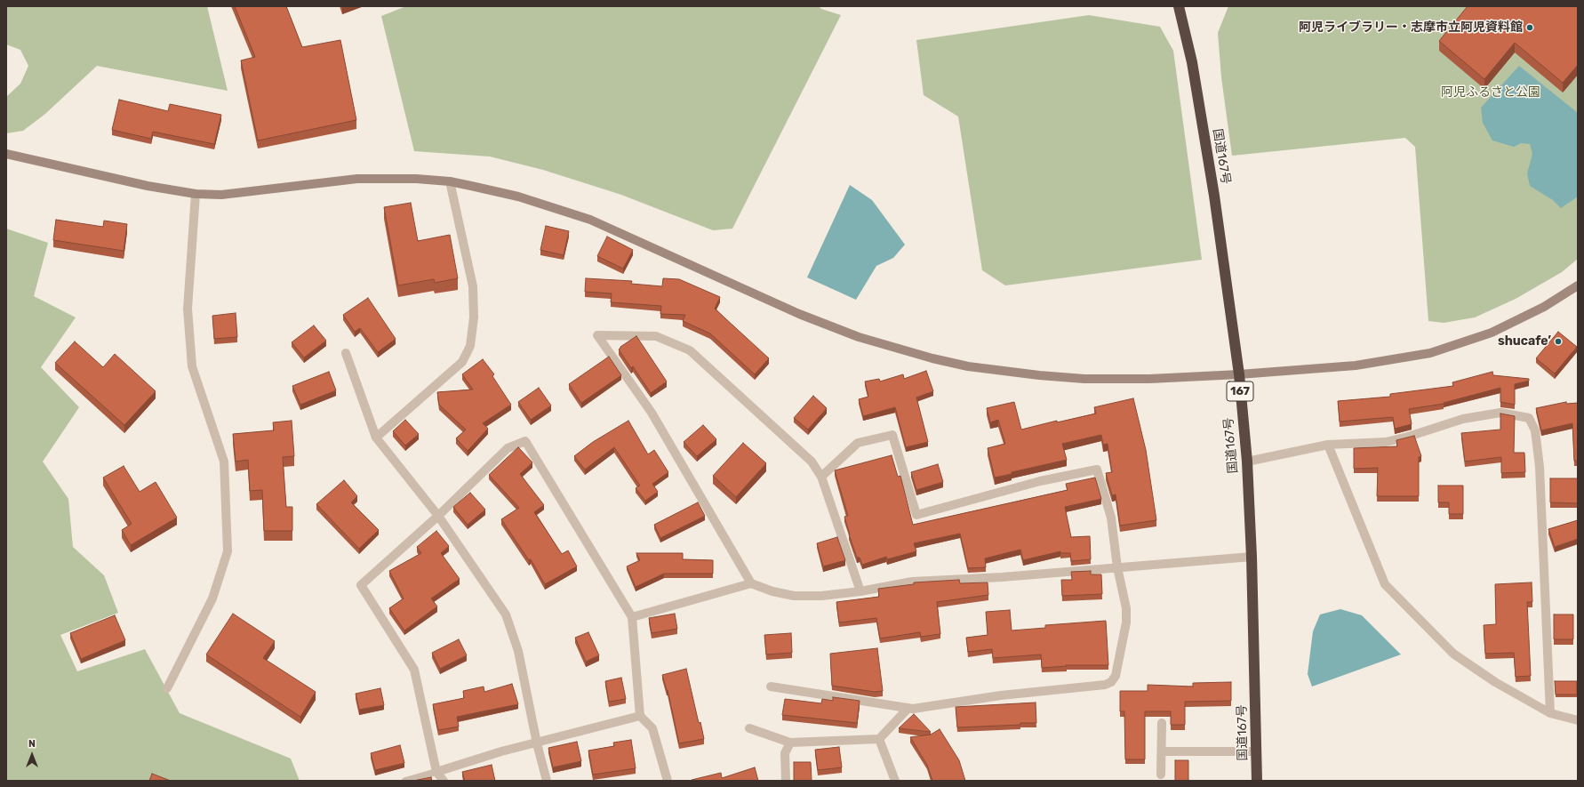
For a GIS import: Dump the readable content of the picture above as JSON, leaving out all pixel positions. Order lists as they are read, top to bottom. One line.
{"streets":{"highway":["国道167号","167"]},"parks":["阿児ふるさと公園"],"places":["阿児ライブラリー・志摩市立阿児資料館","shucafe’"],"north":"top"}
